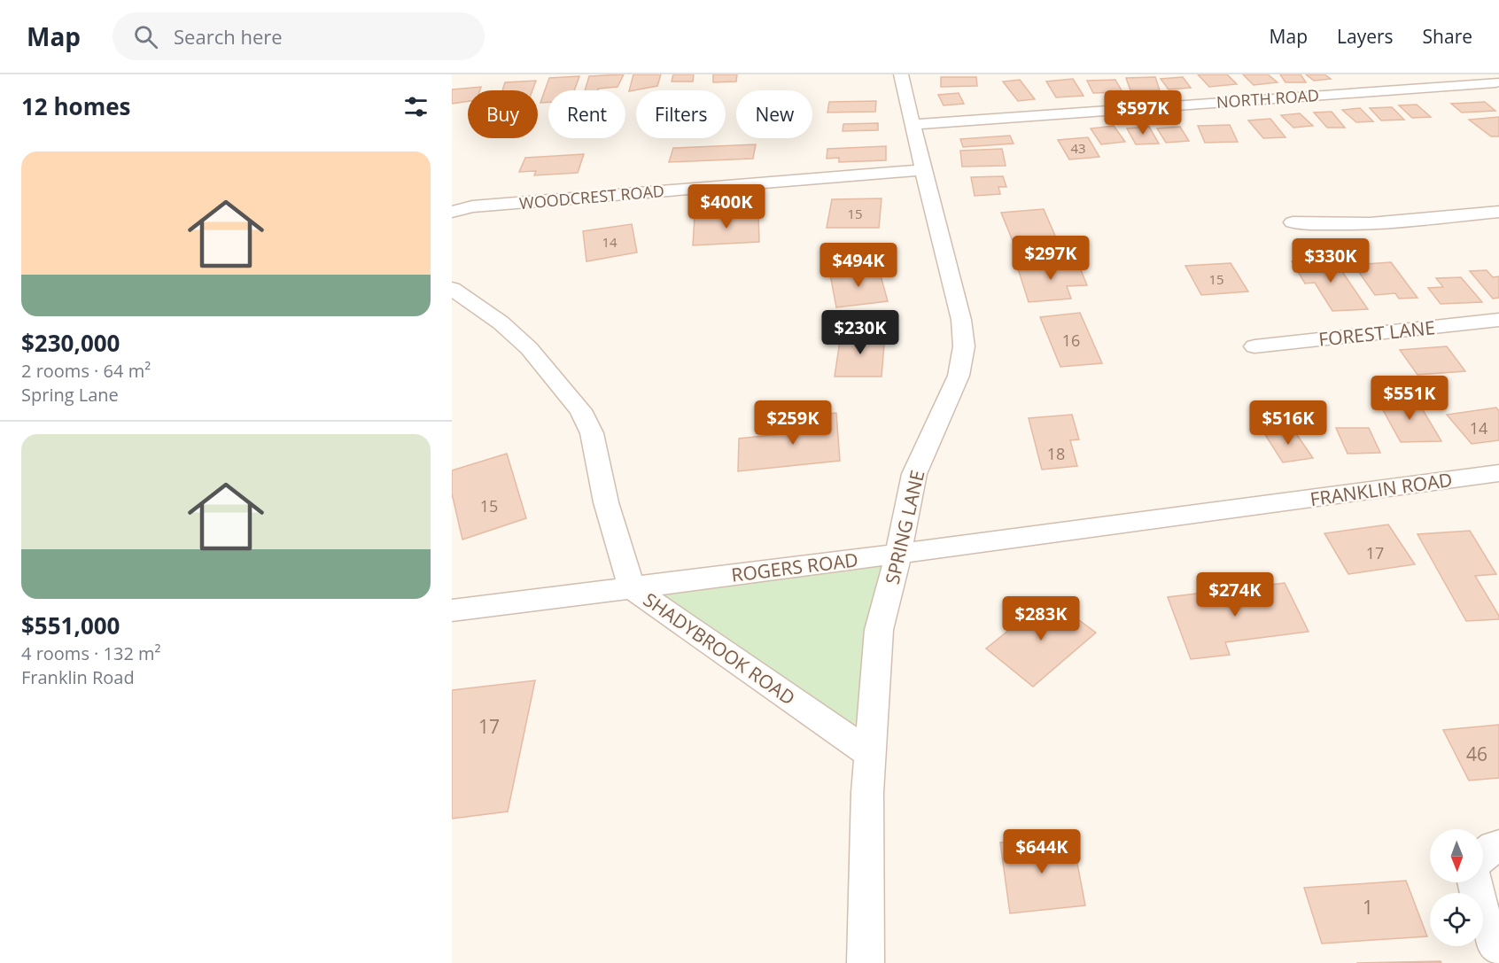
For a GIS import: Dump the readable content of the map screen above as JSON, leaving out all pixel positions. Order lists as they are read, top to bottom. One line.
{"streets":{"street":["NORTH ROAD","WOODCREST ROAD","FOREST LANE","FRANKLIN ROAD","SPRING LANE","ROGERS ROAD","SHADYBROOK ROAD"]},"crossings":[["NORTH ROAD","SPRING LANE"],["WOODCREST ROAD","SPRING LANE"],["FRANKLIN ROAD","ROGERS ROAD"],["SPRING LANE","ROGERS ROAD"],["SPRING LANE","SHADYBROOK ROAD"],["ROGERS ROAD","SHADYBROOK ROAD"]],"house_numbers":["43","15","14","15","16","14","18","15","17","17","46","1"],"north":"bottom","page":{"header":"Map","search":"Search here","nav":["Map","Layers","Share"],"heading":"12 homes","price":["$597K","$400K","$297K","$330K","$494K","$230K","$551K","$259K","$516K","$274K","$283K","$644K"],"chip":["Buy","Rent","Filters","New"],"list":[{"name":"$230,000","note":"2 rooms · 64 m² · Spring Lane"},{"name":"$551,000","note":"4 rooms · 132 m² · Franklin Road"}]}}
